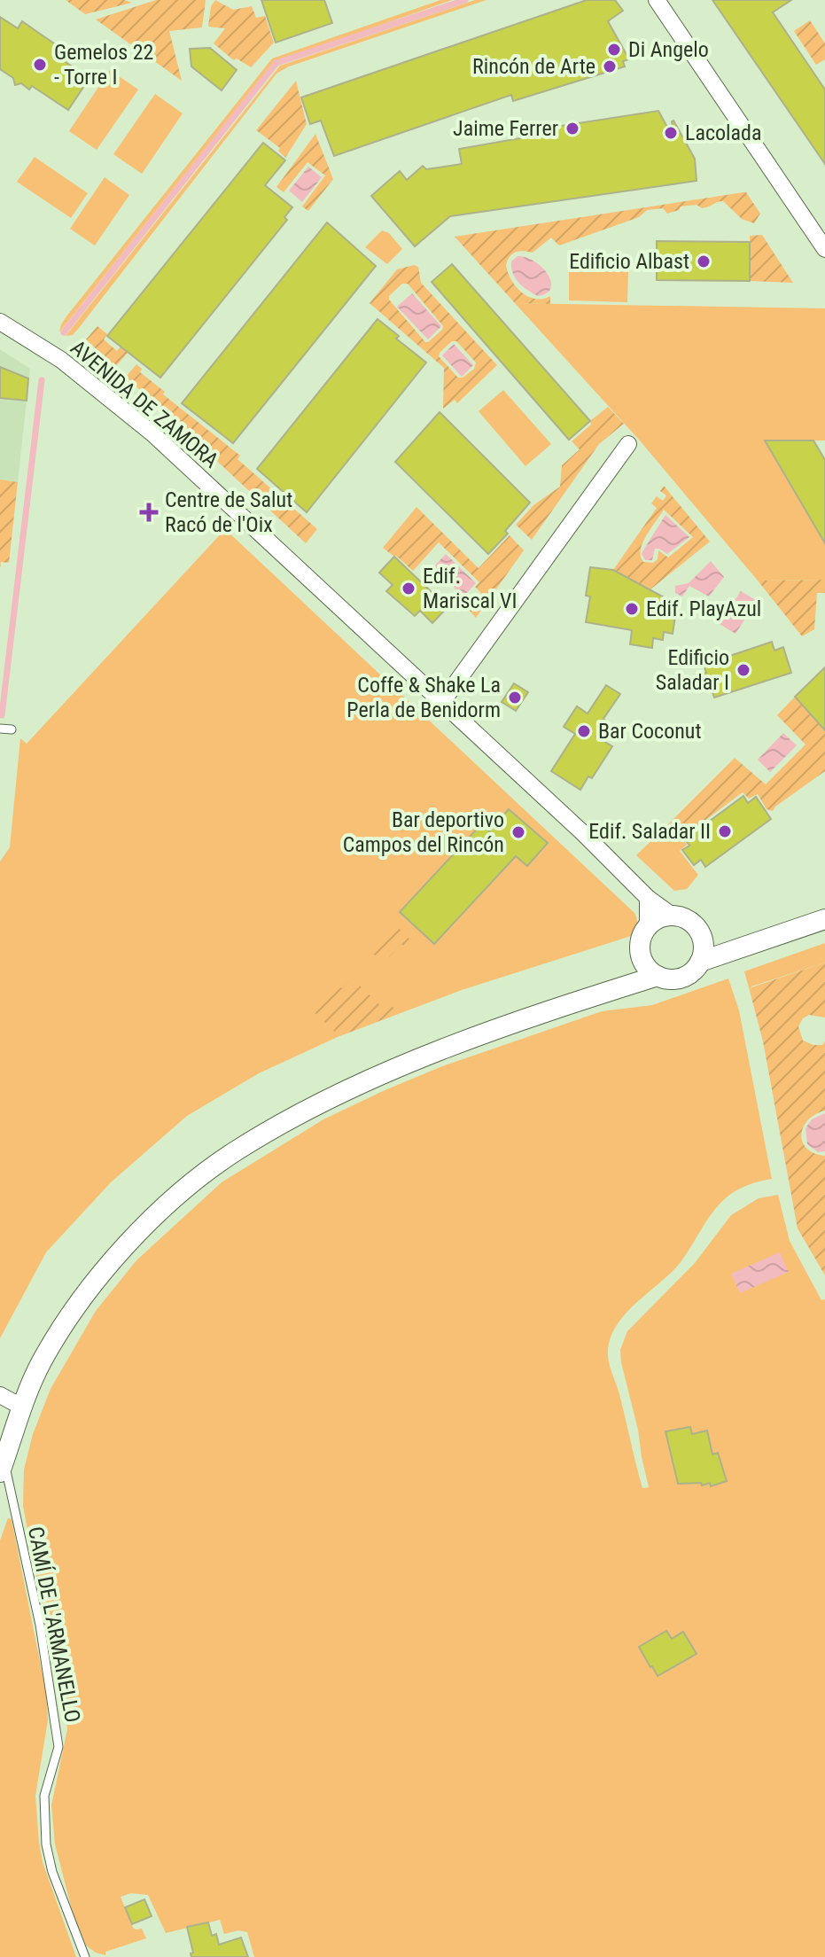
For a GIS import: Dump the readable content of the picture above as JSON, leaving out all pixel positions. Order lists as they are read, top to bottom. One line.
{"streets":{"street":["AVENIDA DE ZAMORA"],"lane":["CAMÍ DE L'ARMANELLO"]},"places":{"other":["Di Angelo","Gemelos 22 - Torre I","Rincón de Arte","Jaime Ferrer","Lacolada","Edificio Albast","Edif. Mariscal VI","Edif. PlayAzul","Edificio Saladar I","Coffe & Shake La Perla de Benidorm","Bar Coconut","Edif. Saladar II","Bar deportivo Campos del Rincón"],"health":["Centre de Salut Racó de l'Oix"]}}
